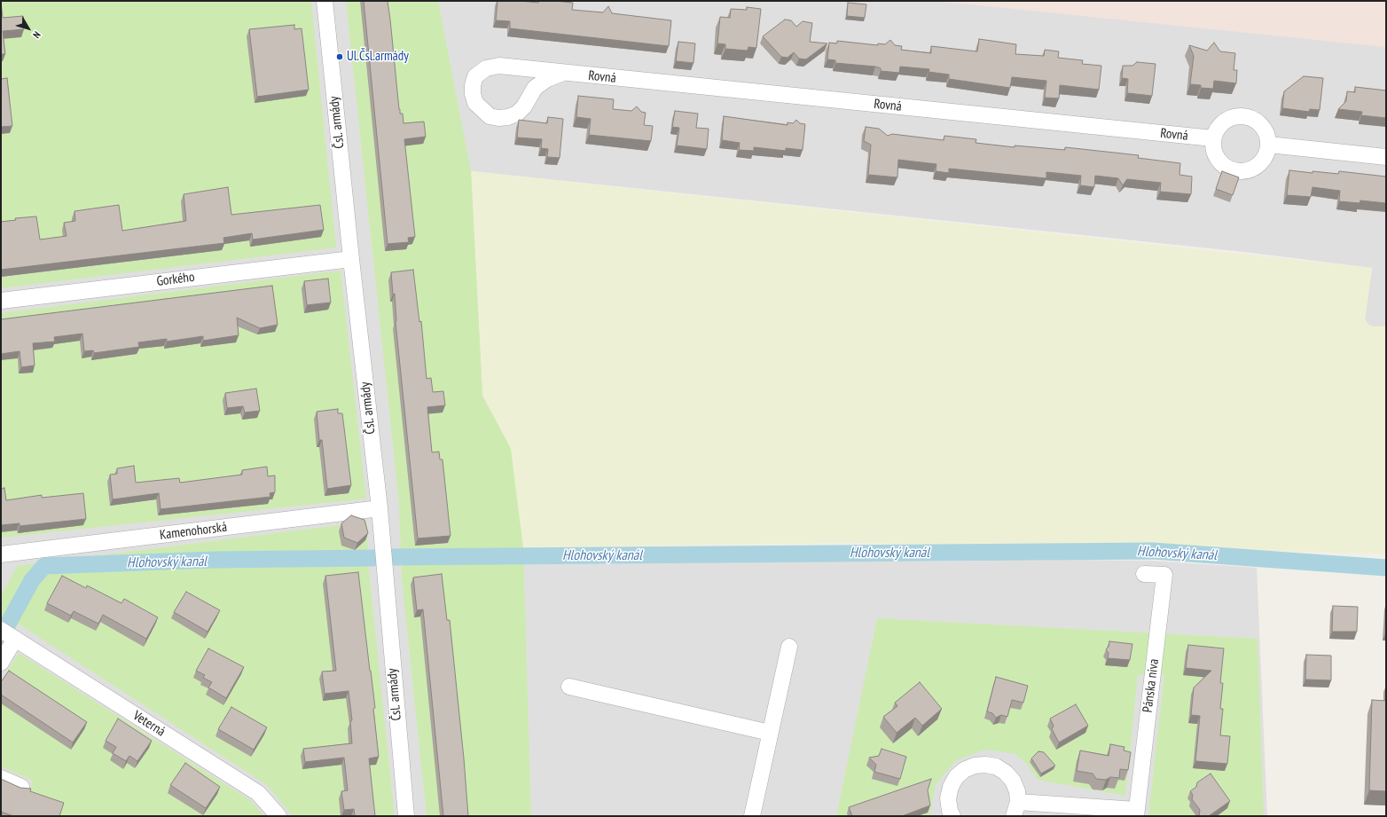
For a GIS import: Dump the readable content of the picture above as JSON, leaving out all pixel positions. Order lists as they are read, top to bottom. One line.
{"streets":{"street":["Rovná","Čsl. armády","Gorkého","Kamenohorská","Pánska niva","Veterná"]},"crossings":[["Čsl. armády","Gorkého"],["Čsl. armády","Kamenohorská"]],"water":["Hlohovský kanál"],"places":["Ul.Čsl.armády"],"north":"bottom right"}
